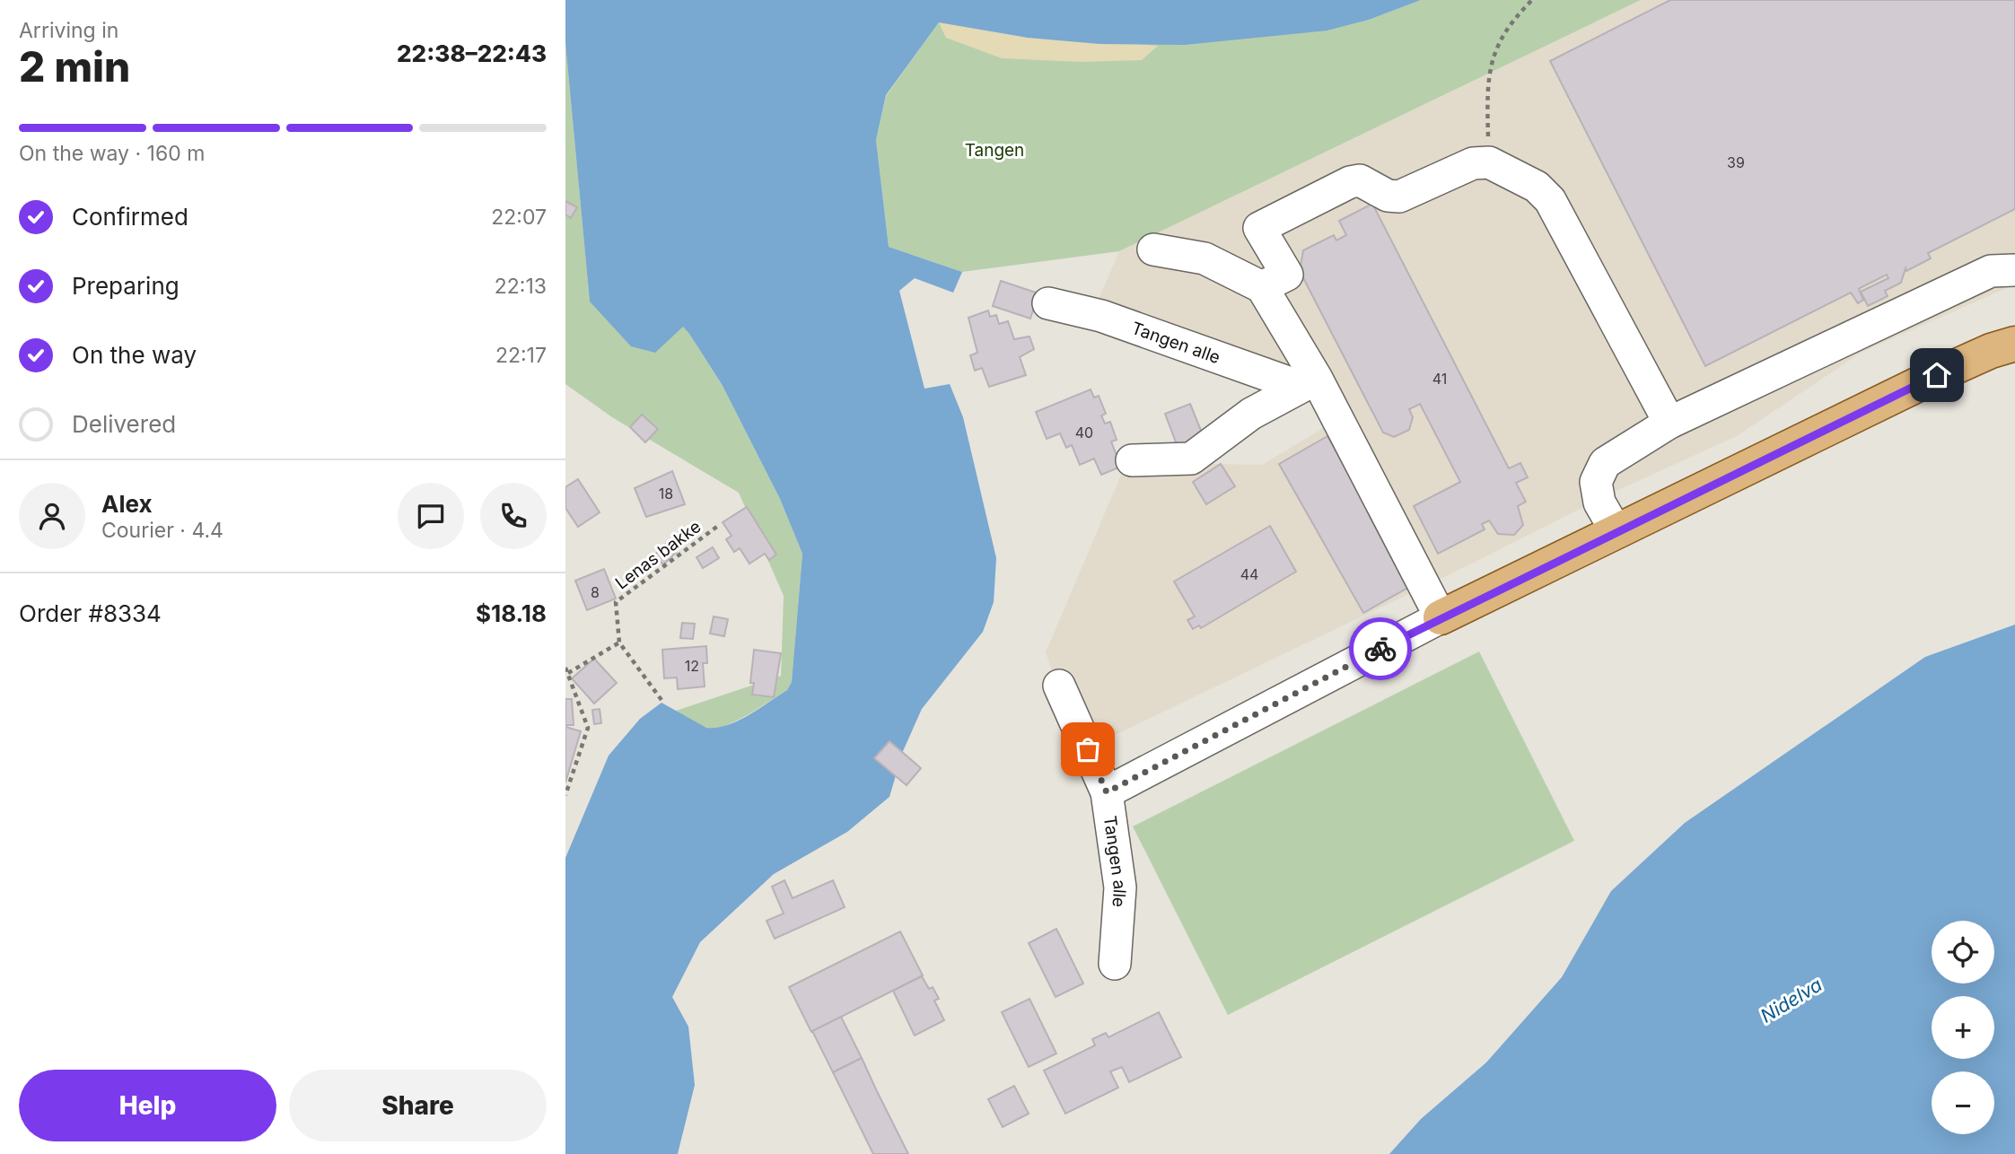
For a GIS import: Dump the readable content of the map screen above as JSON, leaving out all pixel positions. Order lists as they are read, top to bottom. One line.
{"streets":{"main road":["Tangen alle"],"path":["Lenas bakke"]},"water":["Nidelva"],"parks":["Tangen"],"house_numbers":["39","41","40","18","44","8","12"],"page":{"heading":["2 min","Arriving in","22:38–22:43"],"panel":["Alex","Courier · 4.4","Order #8334","$18.18"],"bar":"On the way · 160 m","list":[["Confirmed","22:07"],["Preparing","22:13"],["On the way","22:17"],"Delivered"],"map_buttons":["+","−"],"buttons":["Help","Share"]}}
